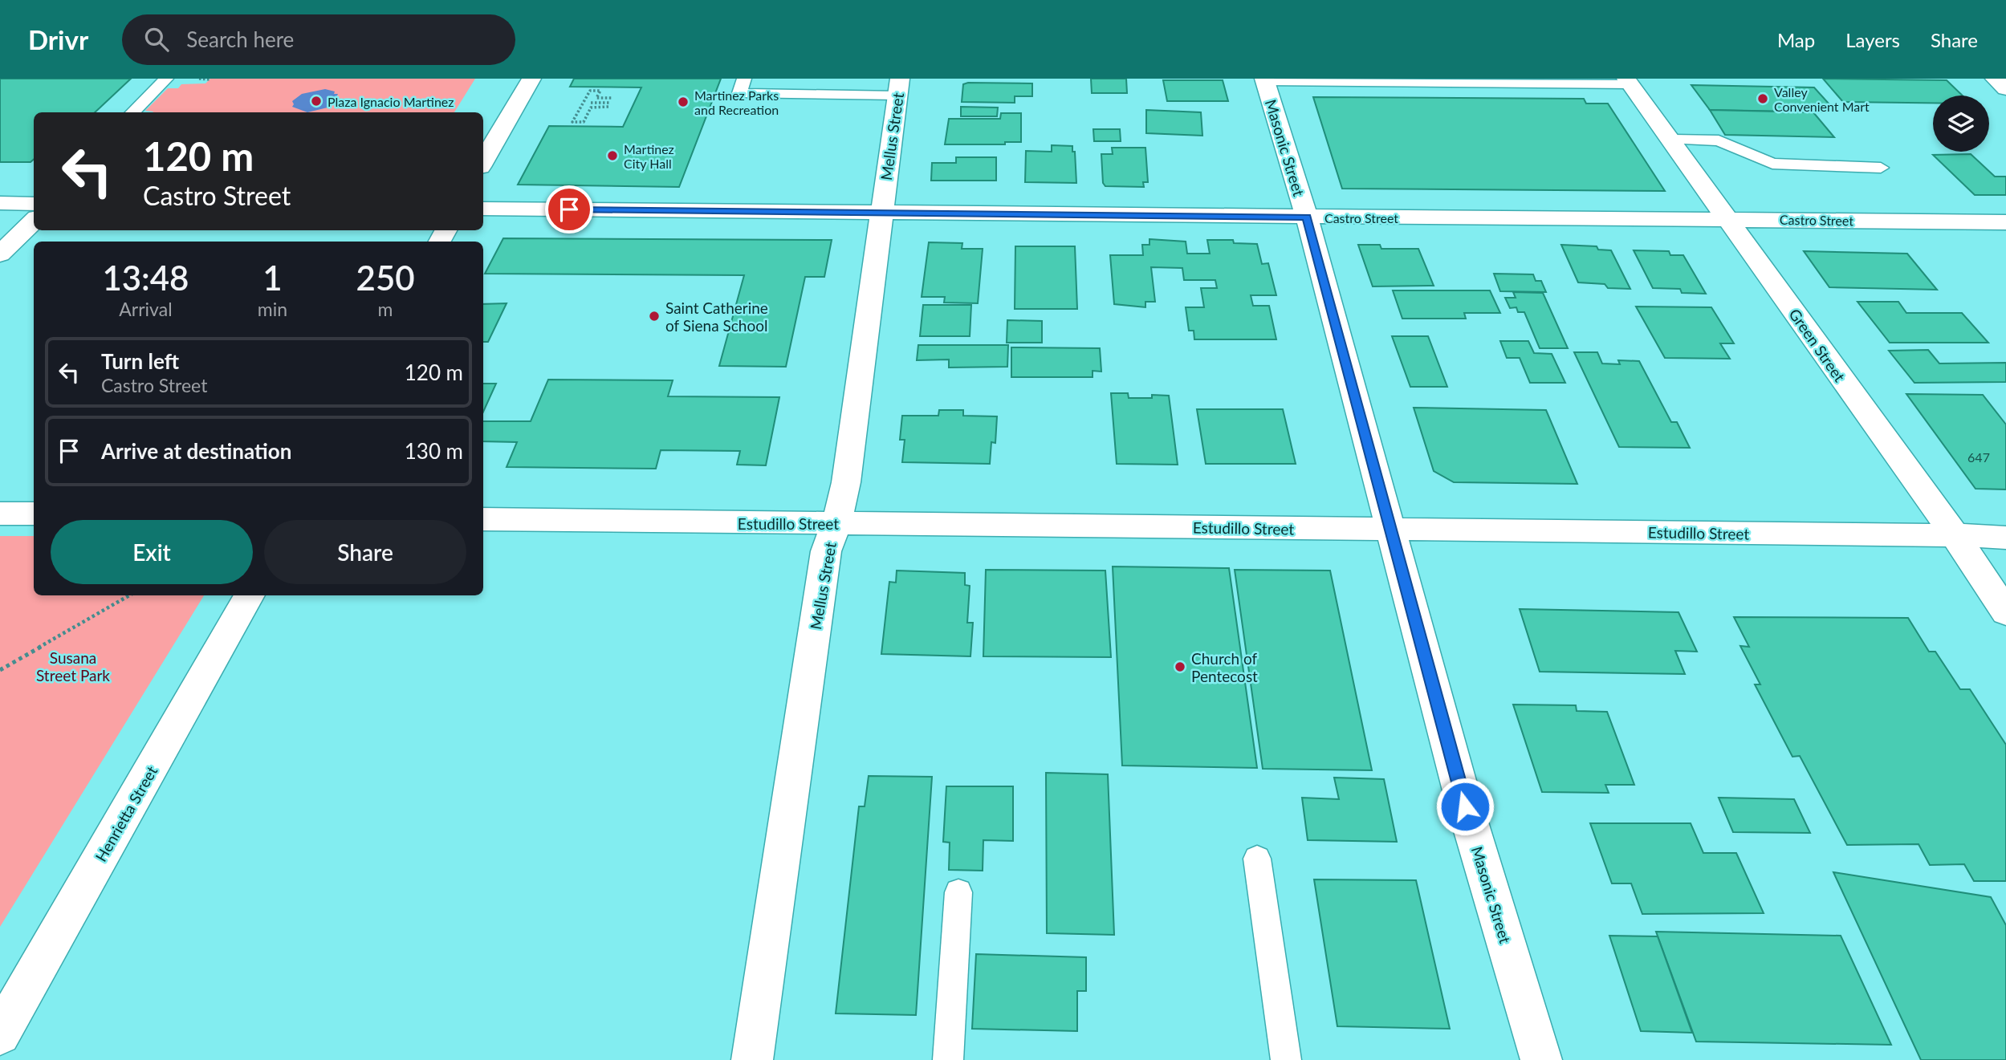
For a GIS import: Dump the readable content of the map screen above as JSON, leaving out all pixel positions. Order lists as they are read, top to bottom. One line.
{"streets":{"street":["Mellus Street","Masonic Street","Castro Street","Green Street","Estudillo Street","Henrietta Street"]},"crossings":[["Mellus Street","Castro Street"],["Mellus Street","Estudillo Street"],["Masonic Street","Castro Street"],["Masonic Street","Estudillo Street"],["Castro Street","Green Street"],["Green Street","Estudillo Street"]],"parks":["Susana Street Park"],"places":["Valley Convenient Mart","Plaza Ignacio Martinez","Martinez Parks and Recreation","Martinez City Hall","Saint Catherine of Siena School","Church of Pentecost"],"house_numbers":["647"],"page":{"header":"Drivr","search":"Search here","nav":["Map","Layers","Share"],"turn":["120 m","Castro Street"],"eta":["13:48","Arrival","1","min","250","m"],"list":[{"name":"Turn left","note":"Castro Street","value":"120 m"},{"name":"Arrive at destination","value":"130 m"}],"buttons":["Exit","Share"]}}
